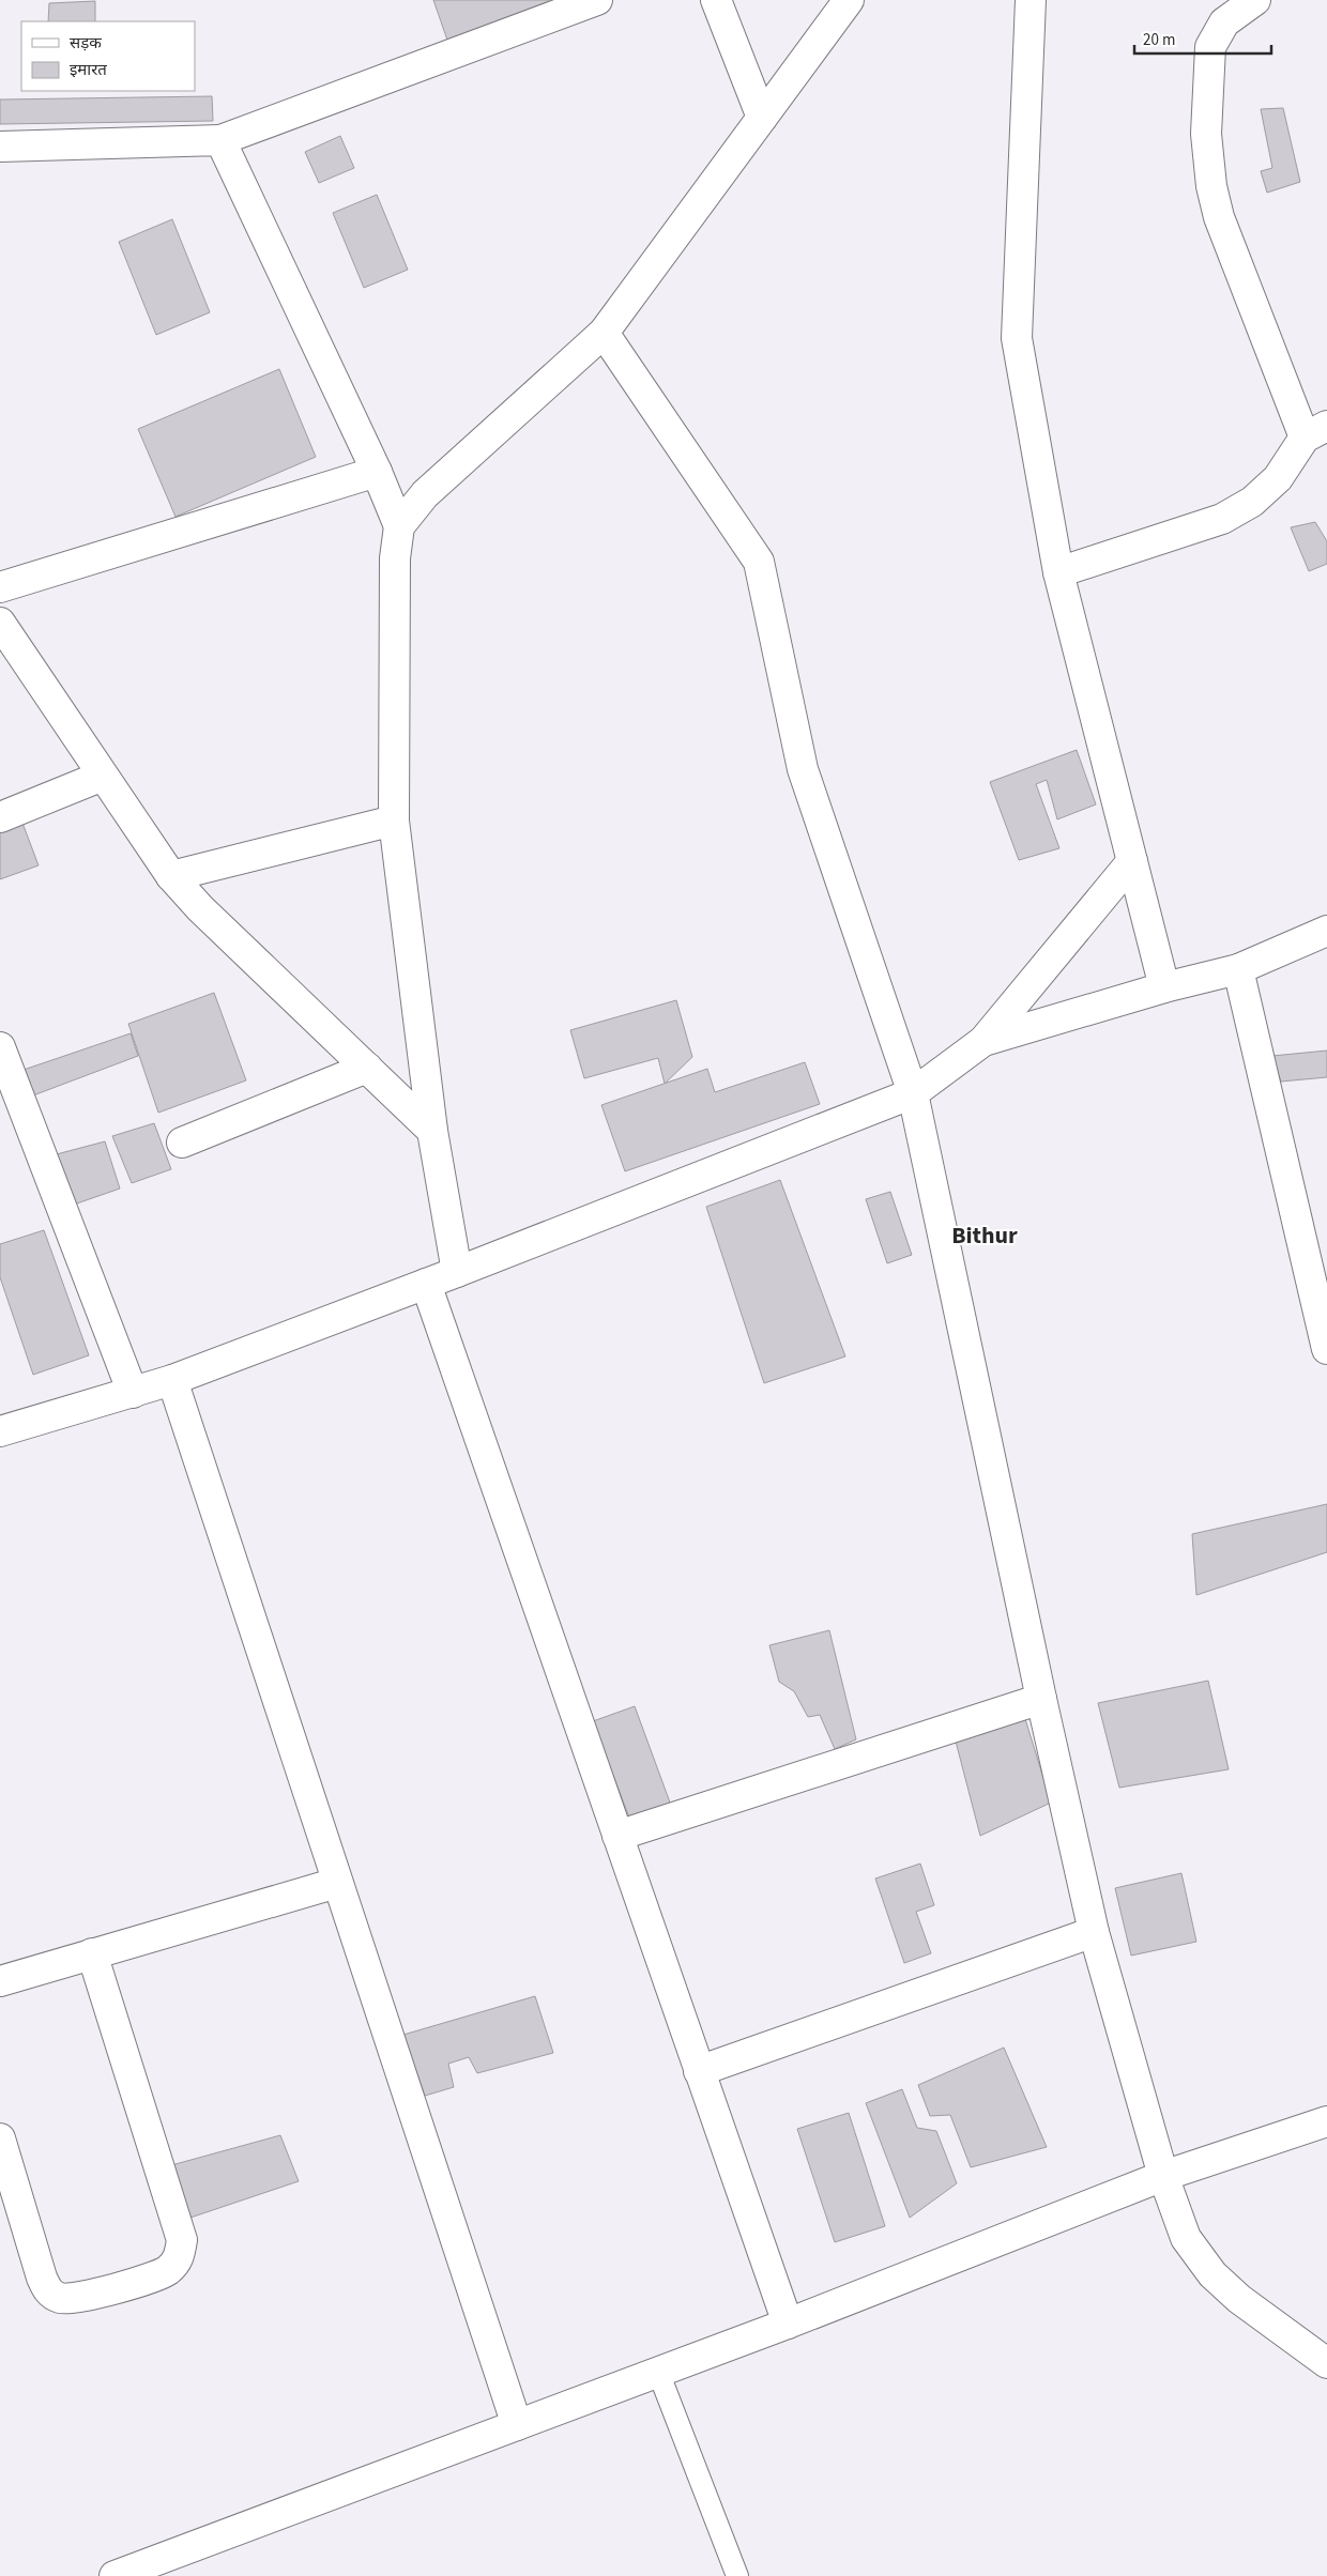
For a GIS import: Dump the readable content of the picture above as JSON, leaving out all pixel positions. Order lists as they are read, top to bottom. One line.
{"districts":["Bithur"],"legend":["सड़क","इमारत"],"scale_bar":"20 m"}
